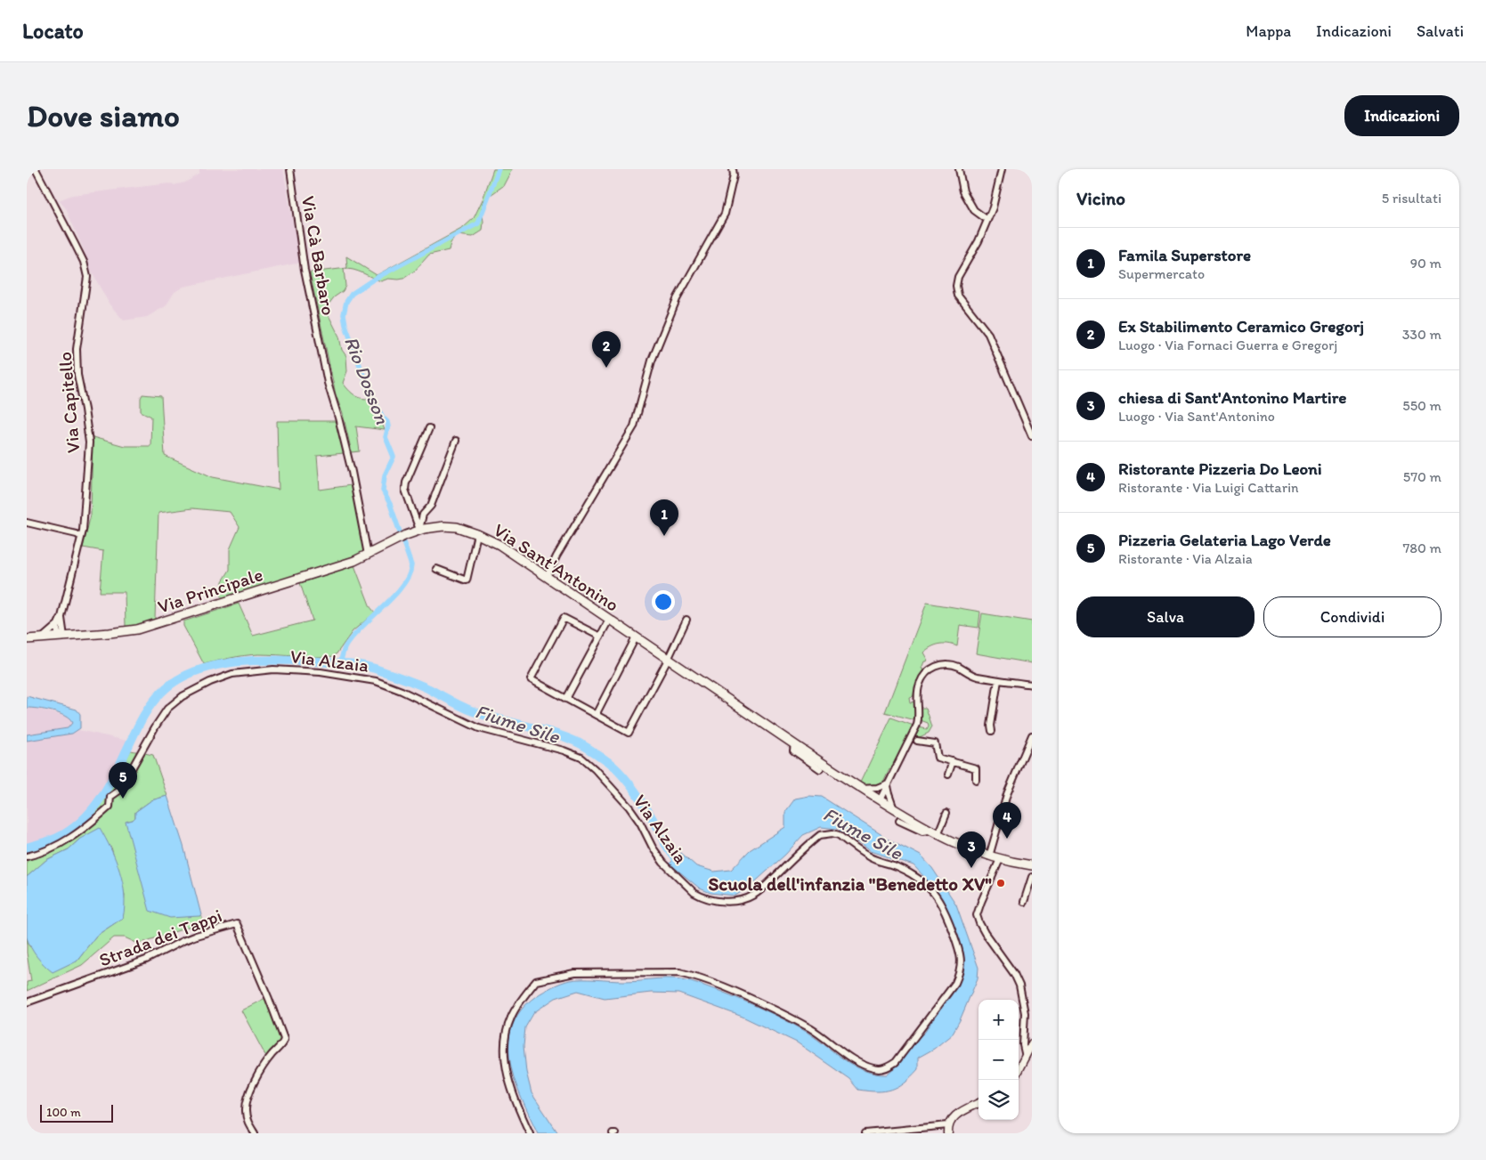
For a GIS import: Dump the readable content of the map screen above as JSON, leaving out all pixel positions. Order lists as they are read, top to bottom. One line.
{"streets":{"main road":["Via Sant'Antonino","Via Principale"],"street":["Via Cà Barbaro","Via Capitello","Via Alzaia","Strada dei Tappi"]},"crossings":[["Via Cà Barbaro","Via Principale"],["Via Capitello","Via Principale"],["Via Sant'Antonino","Via Principale"]],"water":["Rio Dosson","Fiume Sile"],"places":["Scuola dell'infanzia \"Benedetto XV\""],"scale_bar":"100 m","page":{"header":"Locato","nav":["Mappa","Indicazioni","Salvati"],"buttons":["Indicazioni",["Salva","Condividi"]],"title":"Dove siamo","heading":["Vicino","5 risultati"],"list":[{"mark":"1","name":"Famila Superstore","note":"Supermercato","value":"90 m"},{"mark":"2","name":"Ex Stabilimento Ceramico Gregorj","note":"Luogo · Via Fornaci Guerra e Gregorj","value":"330 m"},{"mark":"3","name":"chiesa di Sant'Antonino Martire","note":"Luogo · Via Sant'Antonino","value":"550 m"},{"mark":"4","name":"Ristorante Pizzeria Do Leoni","note":"Ristorante · Via Luigi Cattarin","value":"570 m"},{"mark":"5","name":"Pizzeria Gelateria Lago Verde","note":"Ristorante · Via Alzaia","value":"780 m"}],"pins":["2","1","5","4","3"],"map_buttons":["+","−"],"scale":"100 m"}}
